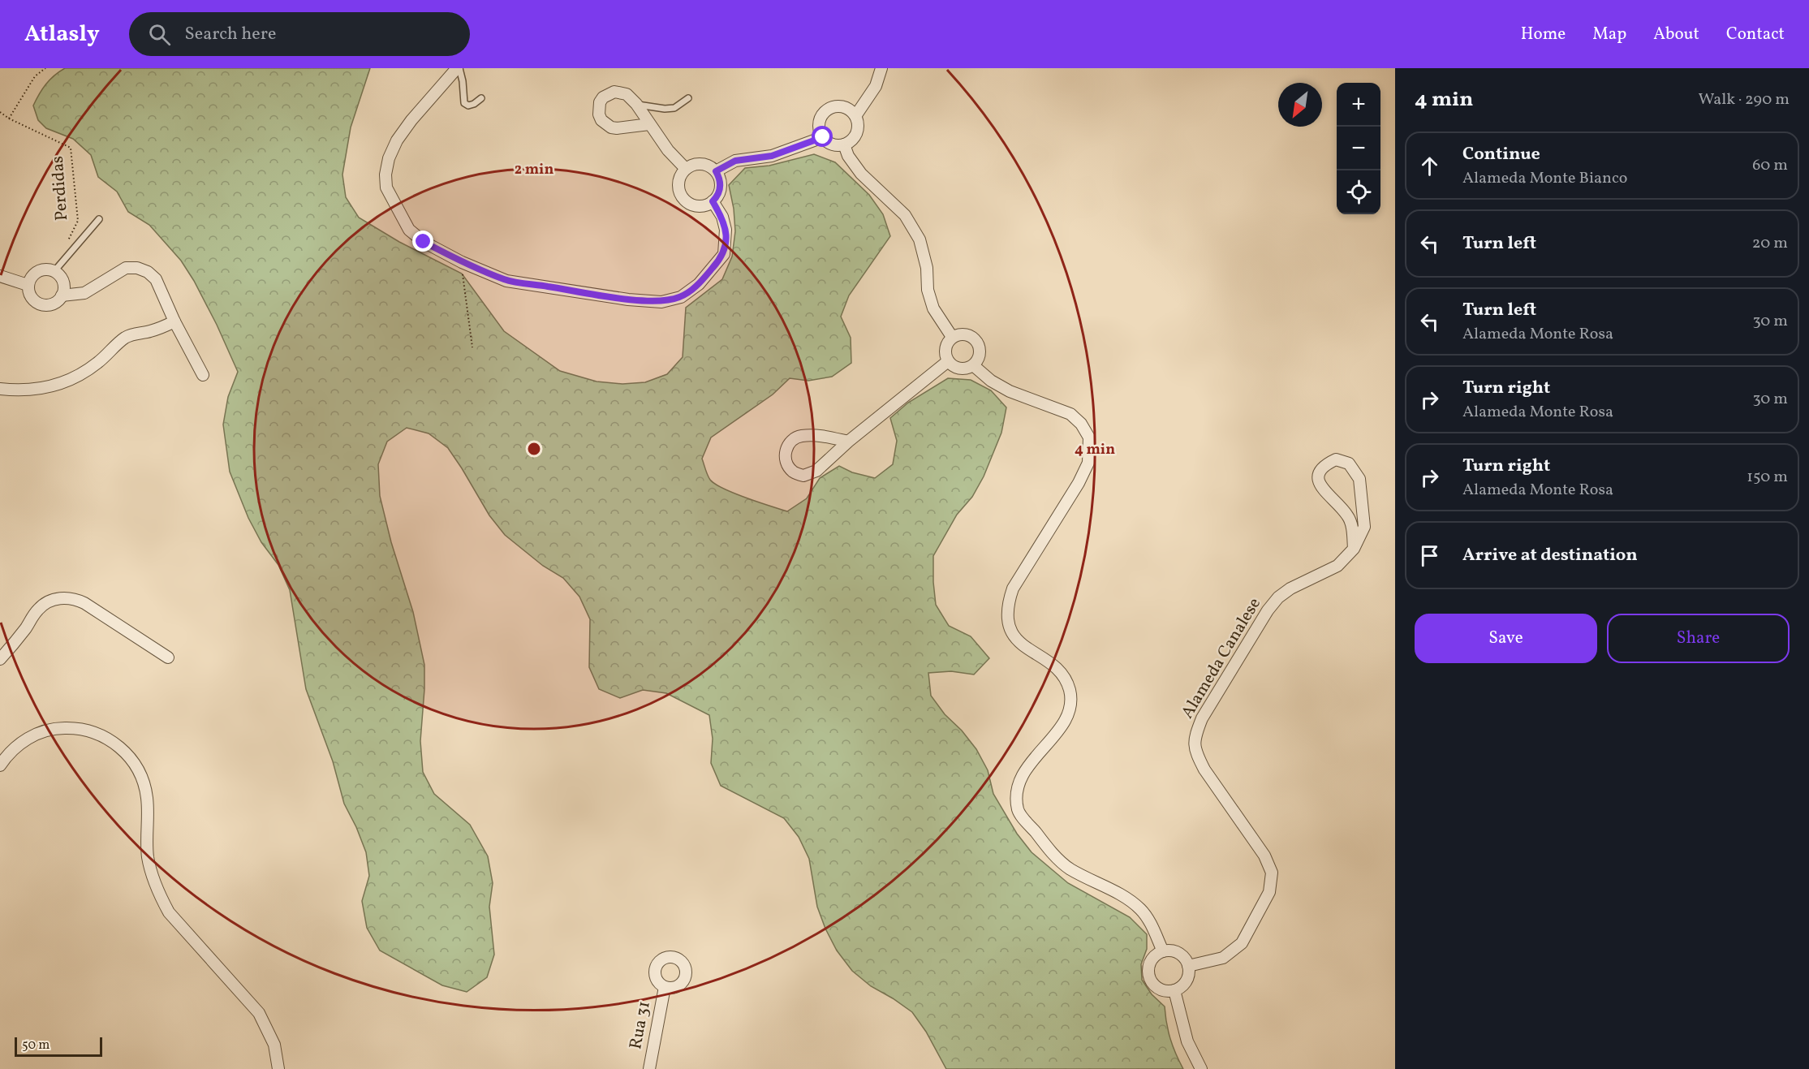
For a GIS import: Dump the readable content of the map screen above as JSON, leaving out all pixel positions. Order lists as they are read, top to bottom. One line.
{"streets":{"street":["Alameda Canalese","Rua 31"],"path":["Perdidas"]},"scale_bar":"50 m","north":"bottom left","page":{"header":"Atlasly","search":"Search here","nav":["Home","Map","About","Contact"],"heading":["4 min","Walk · 290 m"],"map_buttons":["+","−"],"list":[["Continue","Alameda Monte Bianco","60 m"],["Turn left","20 m"],["Turn left","Alameda Monte Rosa","30 m"],["Turn right","Alameda Monte Rosa","30 m"],["Turn right","Alameda Monte Rosa","150 m"],"Arrive at destination"],"buttons":["Save","Share"],"scale":"50 m"},"rings":["2 min","4 min"]}
